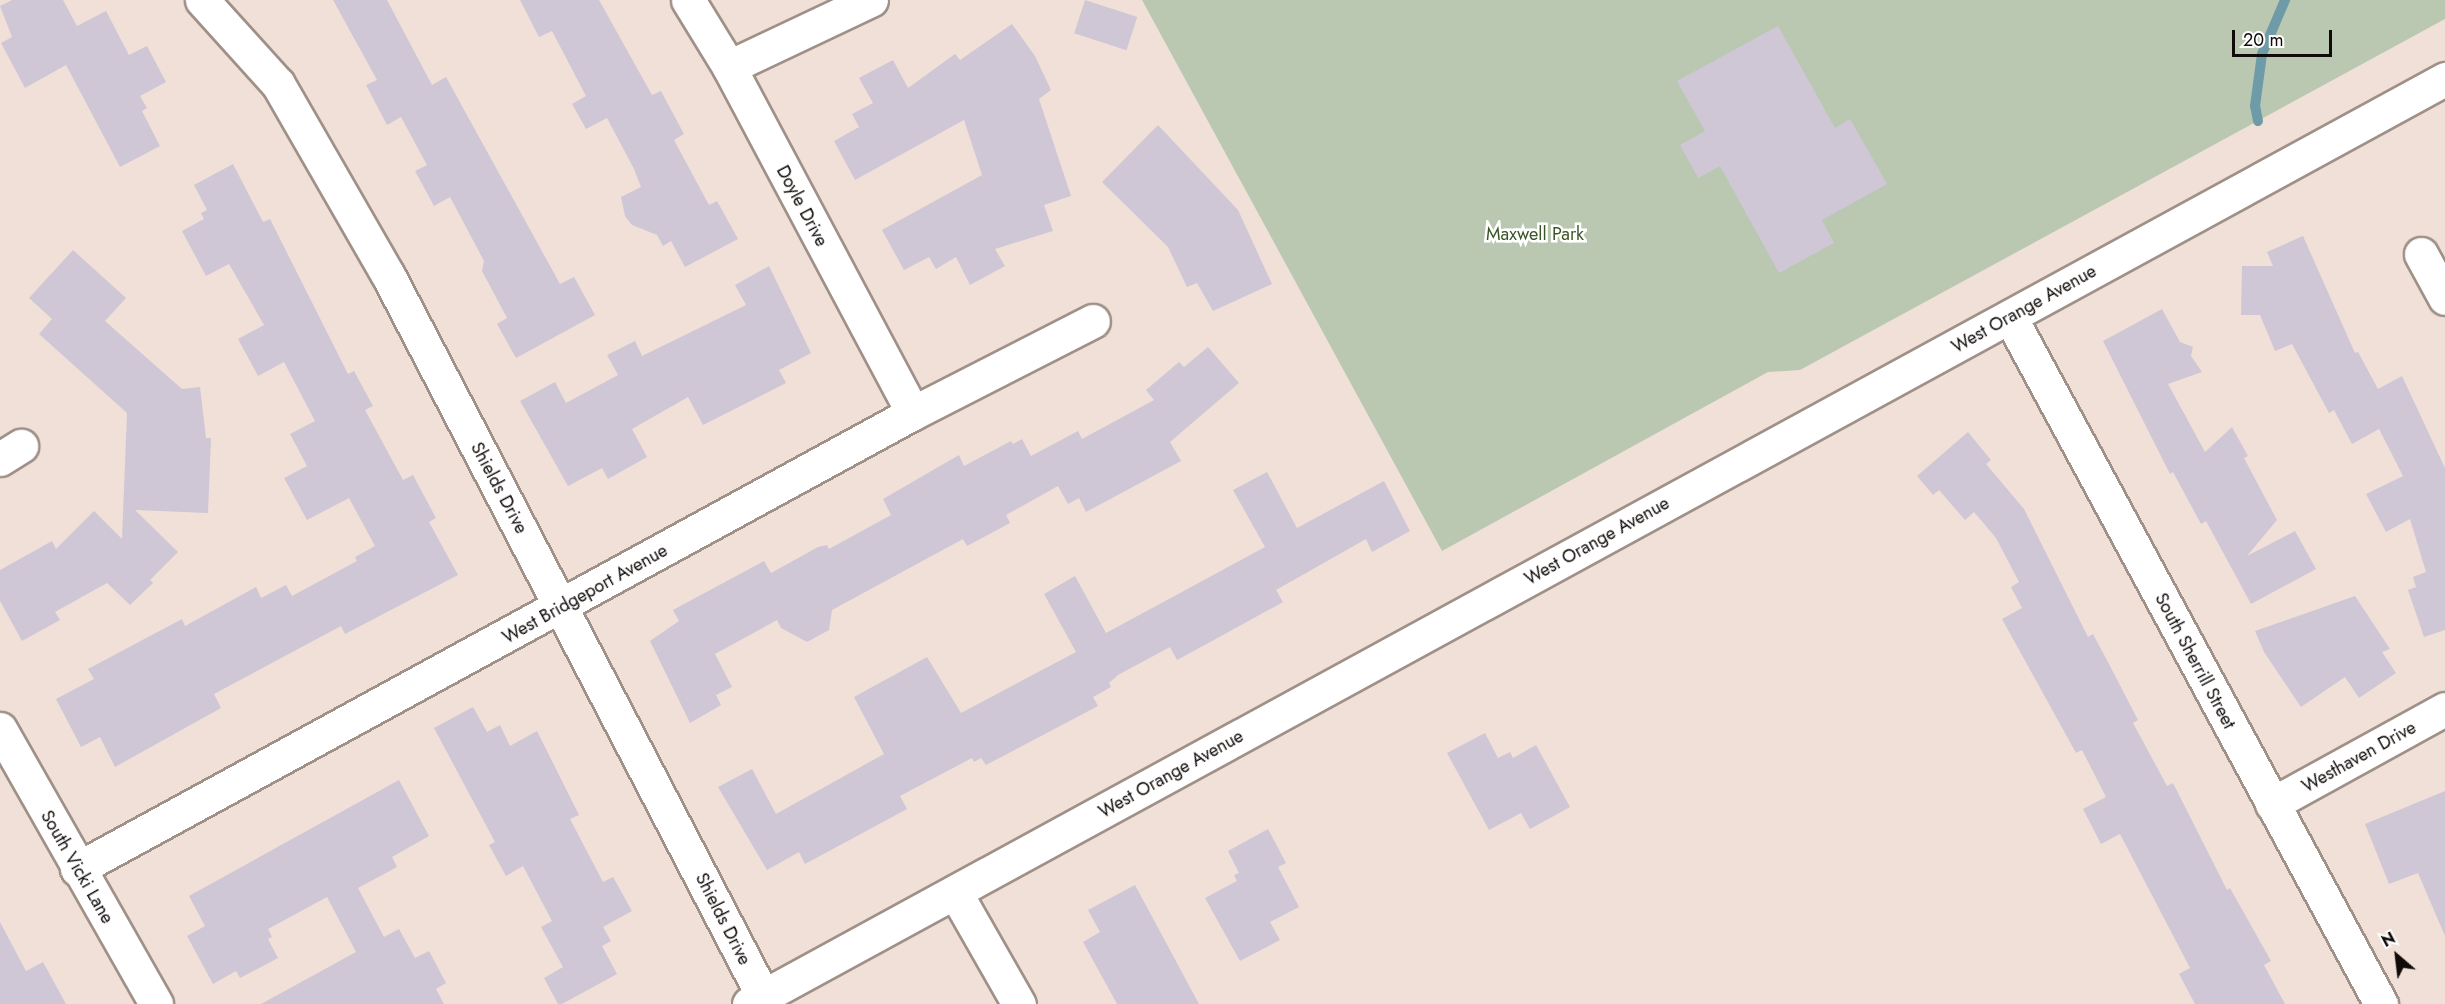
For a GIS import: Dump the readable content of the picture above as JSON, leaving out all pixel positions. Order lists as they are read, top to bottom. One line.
{"streets":{"street":["Doyle Drive","West Orange Avenue","Shields Drive","West Bridgeport Avenue","South Sherrill Street","Westhaven Drive","South Vicki Lane"]},"crossings":[["Doyle Drive","West Bridgeport Avenue"],["West Orange Avenue","Shields Drive"],["West Orange Avenue","South Sherrill Street"],["Shields Drive","West Bridgeport Avenue"],["West Bridgeport Avenue","South Vicki Lane"],["South Sherrill Street","Westhaven Drive"]],"parks":["Maxwell Park"],"scale_bar":"20 m","north":"top left"}
